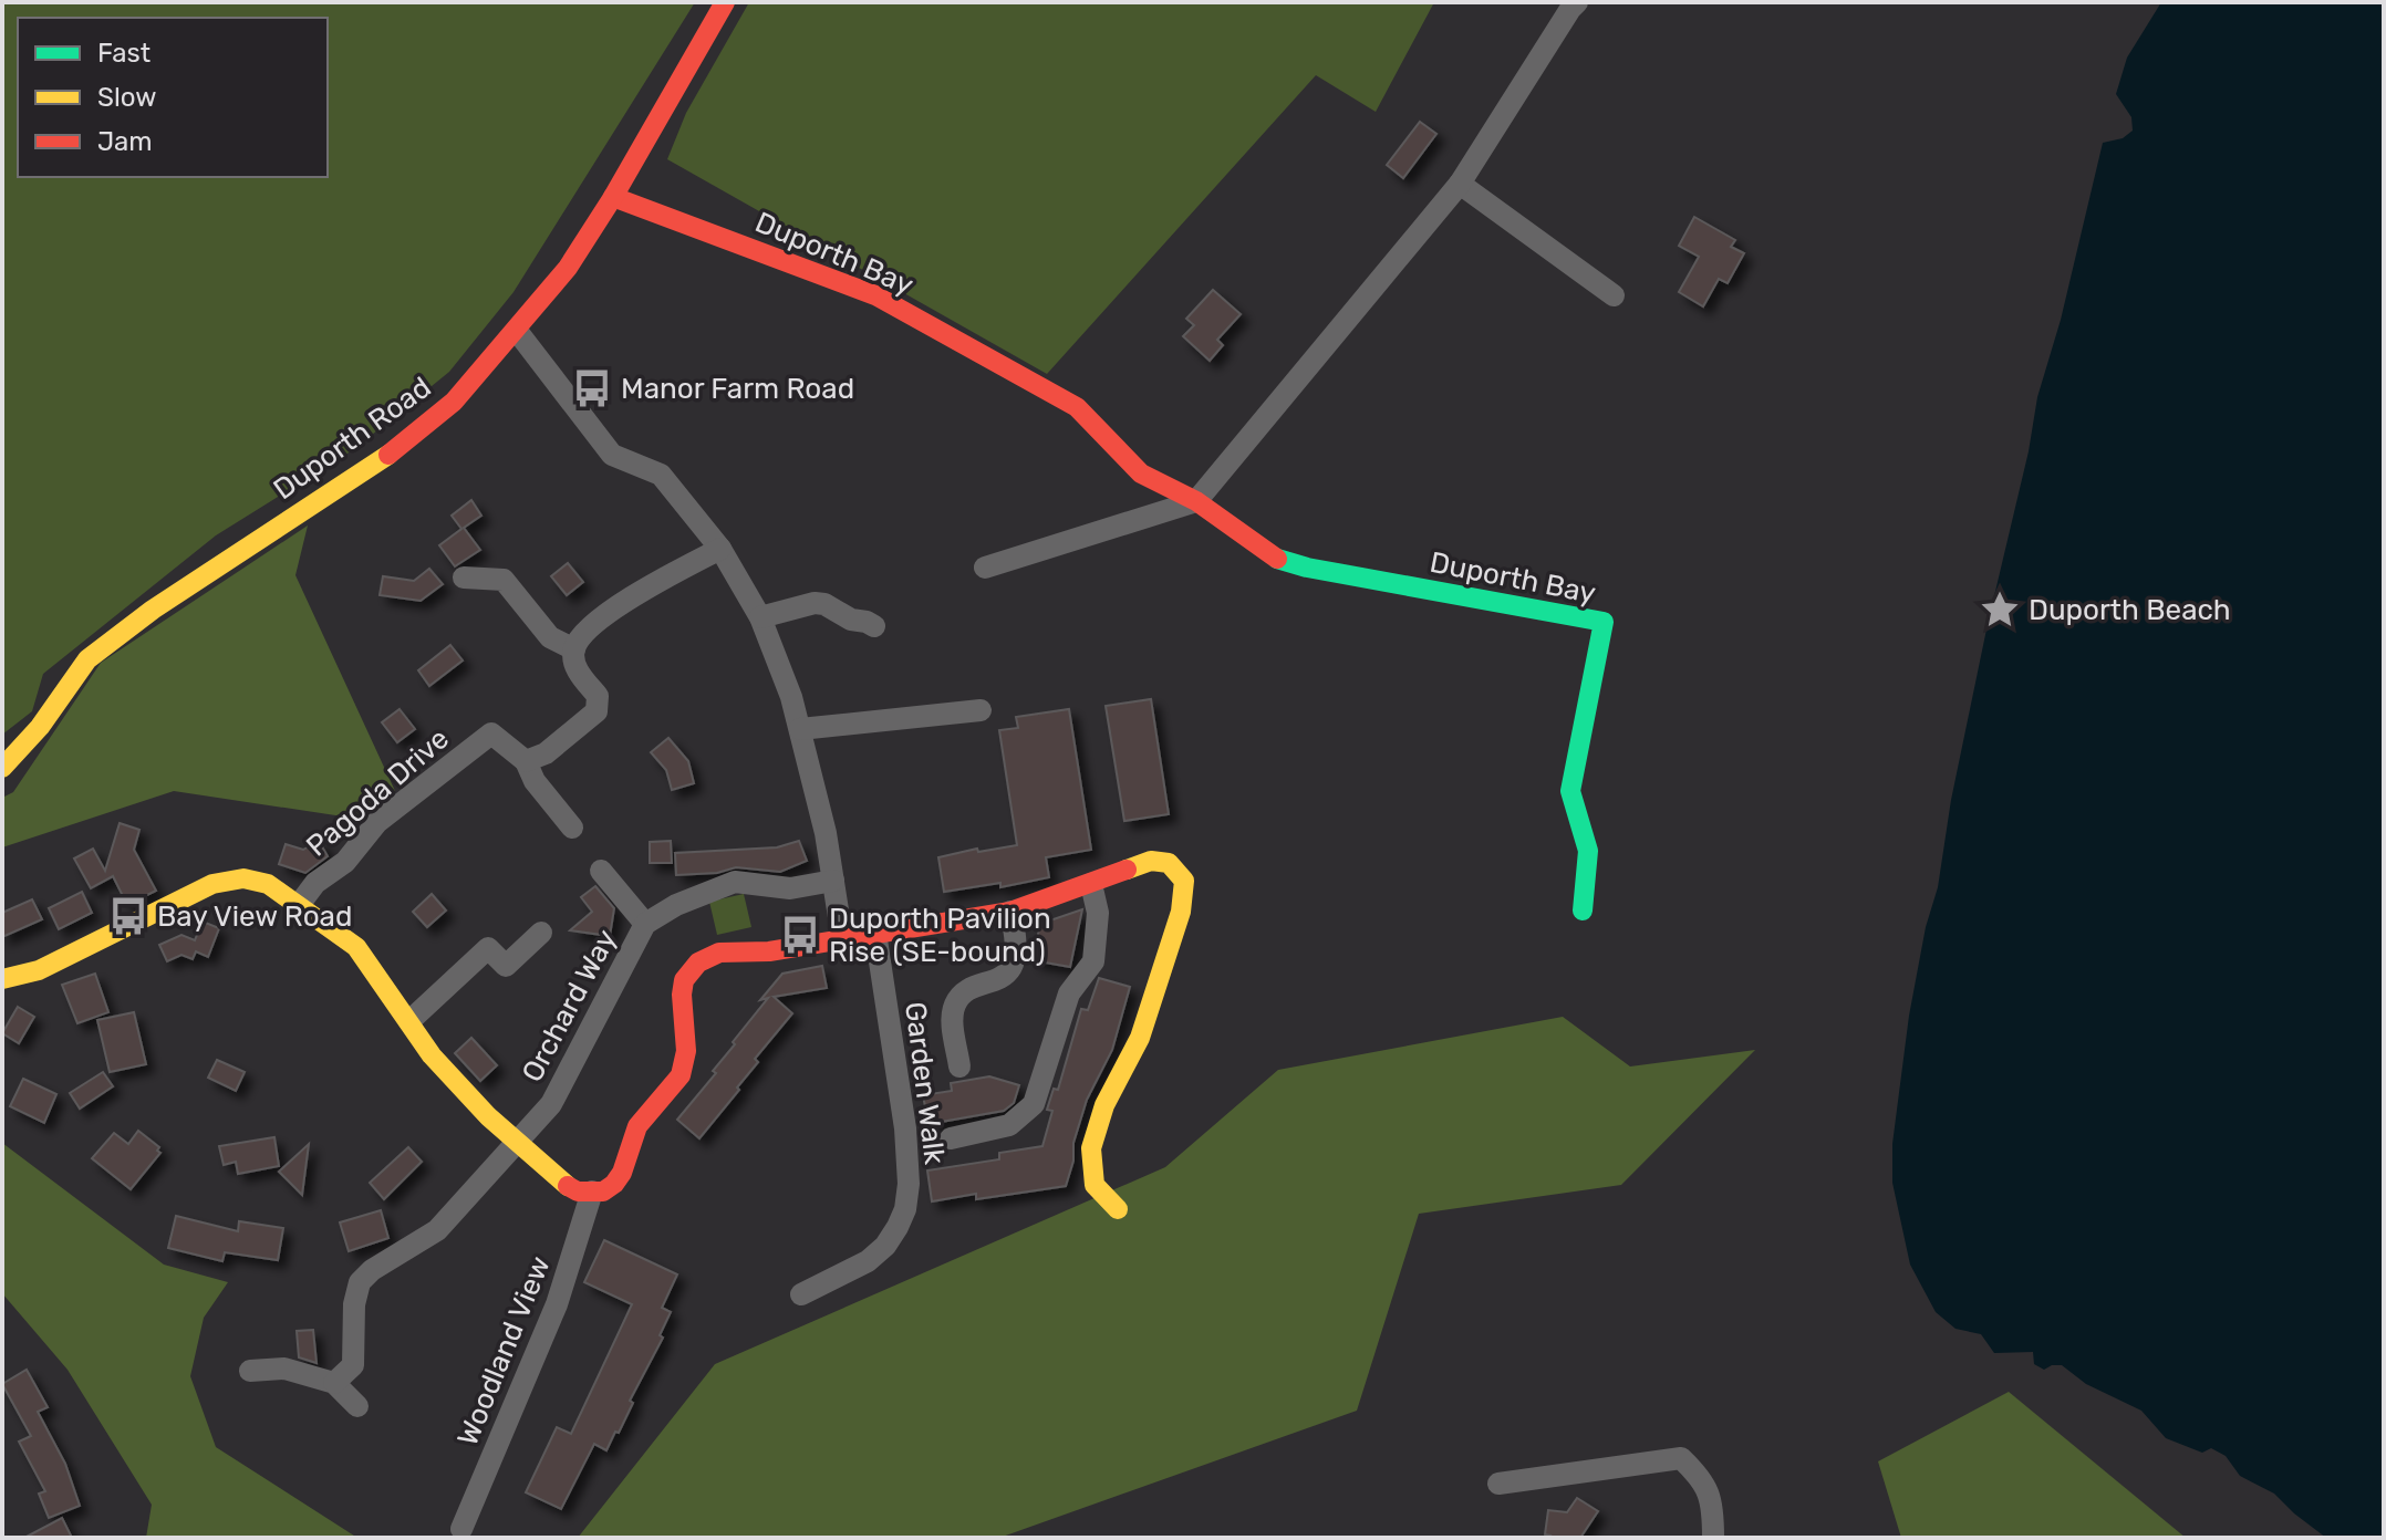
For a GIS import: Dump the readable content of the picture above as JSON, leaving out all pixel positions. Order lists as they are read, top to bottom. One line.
{"streets":{"street":["Duporth Bay","Duporth Road","Pagoda Drive","Orchard Way","Garden Walk","Woodland View"]},"crossings":[["Duporth Bay","Duporth Road"]],"places":{"bus stop":["Manor Farm Road","Bay View Road","Duporth Pavilion Rise (SE-bound)"],"place":["Duporth Beach"]},"legend":["Fast","Slow","Jam"]}
